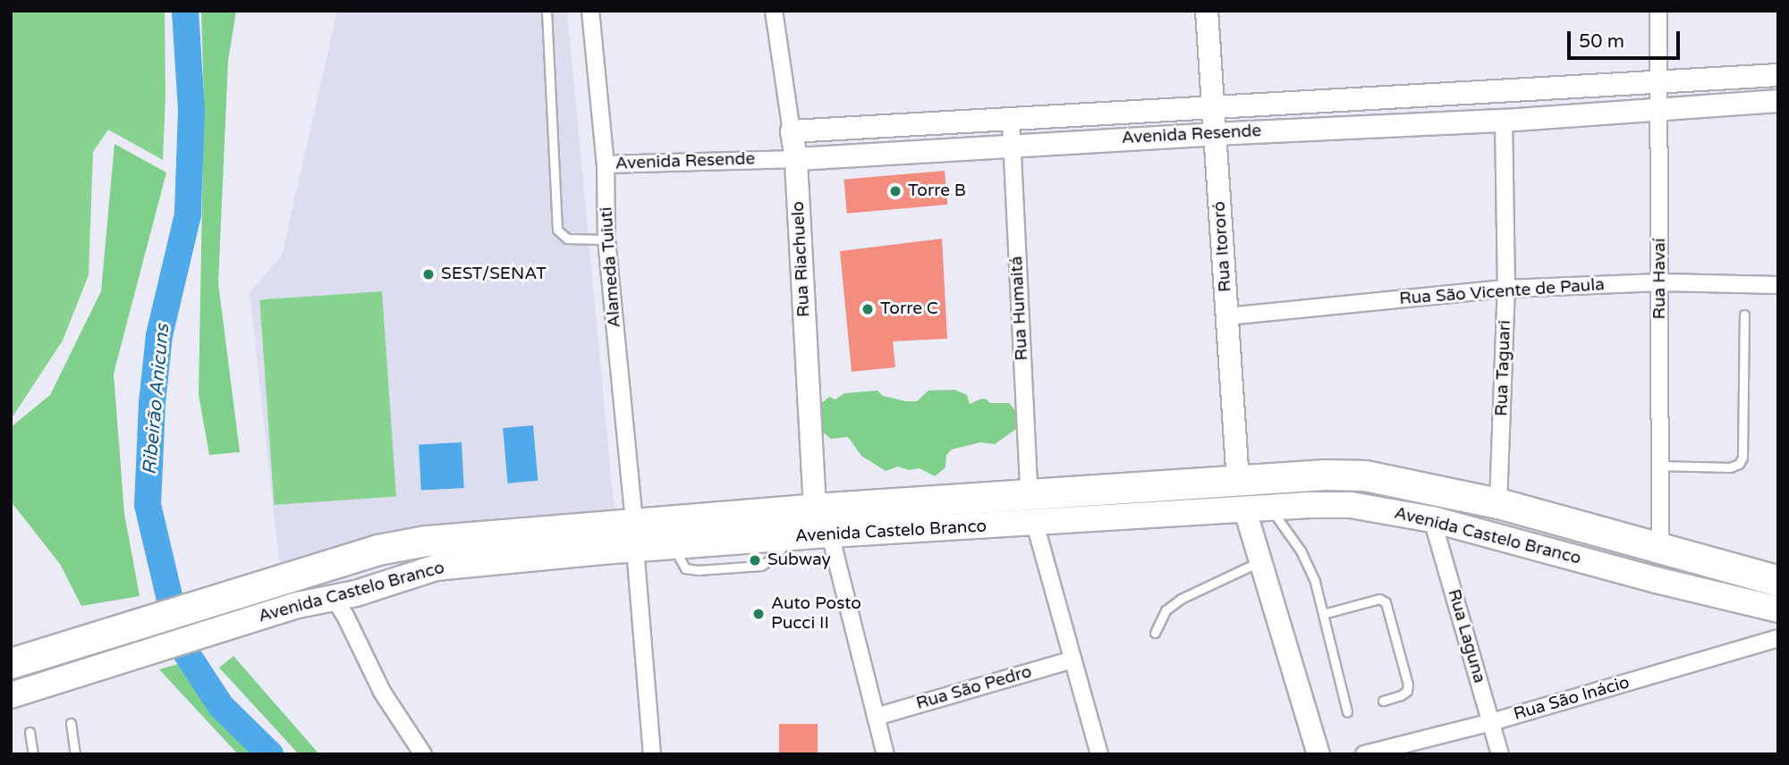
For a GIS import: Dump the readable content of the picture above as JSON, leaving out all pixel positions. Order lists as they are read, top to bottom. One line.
{"streets":{"highway":["Avenida Castelo Branco"],"street":["Avenida Resende","Rua Itororó","Rua Riachuelo","Alameda Tuiuti","Rua Havaí","Rua São Vicente de Paula","Rua Humaitá","Rua Taguari","Rua Laguna","Rua São Pedro","Rua São Inácio"]},"crossings":[["Avenida Resende","Rua Itororó"],["Avenida Resende","Rua Riachuelo"],["Avenida Resende","Alameda Tuiuti"],["Avenida Resende","Rua Havaí"],["Avenida Resende","Rua Humaitá"],["Avenida Resende","Rua Taguari"],["Rua Itororó","Rua São Vicente de Paula"],["Rua Itororó","Avenida Castelo Branco"],["Rua Riachuelo","Avenida Castelo Branco"],["Alameda Tuiuti","Avenida Castelo Branco"],["Rua Havaí","Rua São Vicente de Paula"],["Rua Havaí","Avenida Castelo Branco"],["Rua São Vicente de Paula","Rua Taguari"],["Rua Humaitá","Avenida Castelo Branco"],["Rua Humaitá","Rua São Pedro"],["Rua Taguari","Avenida Castelo Branco"],["Avenida Castelo Branco","Rua Laguna"],["Rua Laguna","Rua São Inácio"]],"water":["Ribeirão Anicuns"],"places":["Torre B","SEST/SENAT","Torre C","Subway","Auto Posto Pucci II"],"scale_bar":"50 m"}
